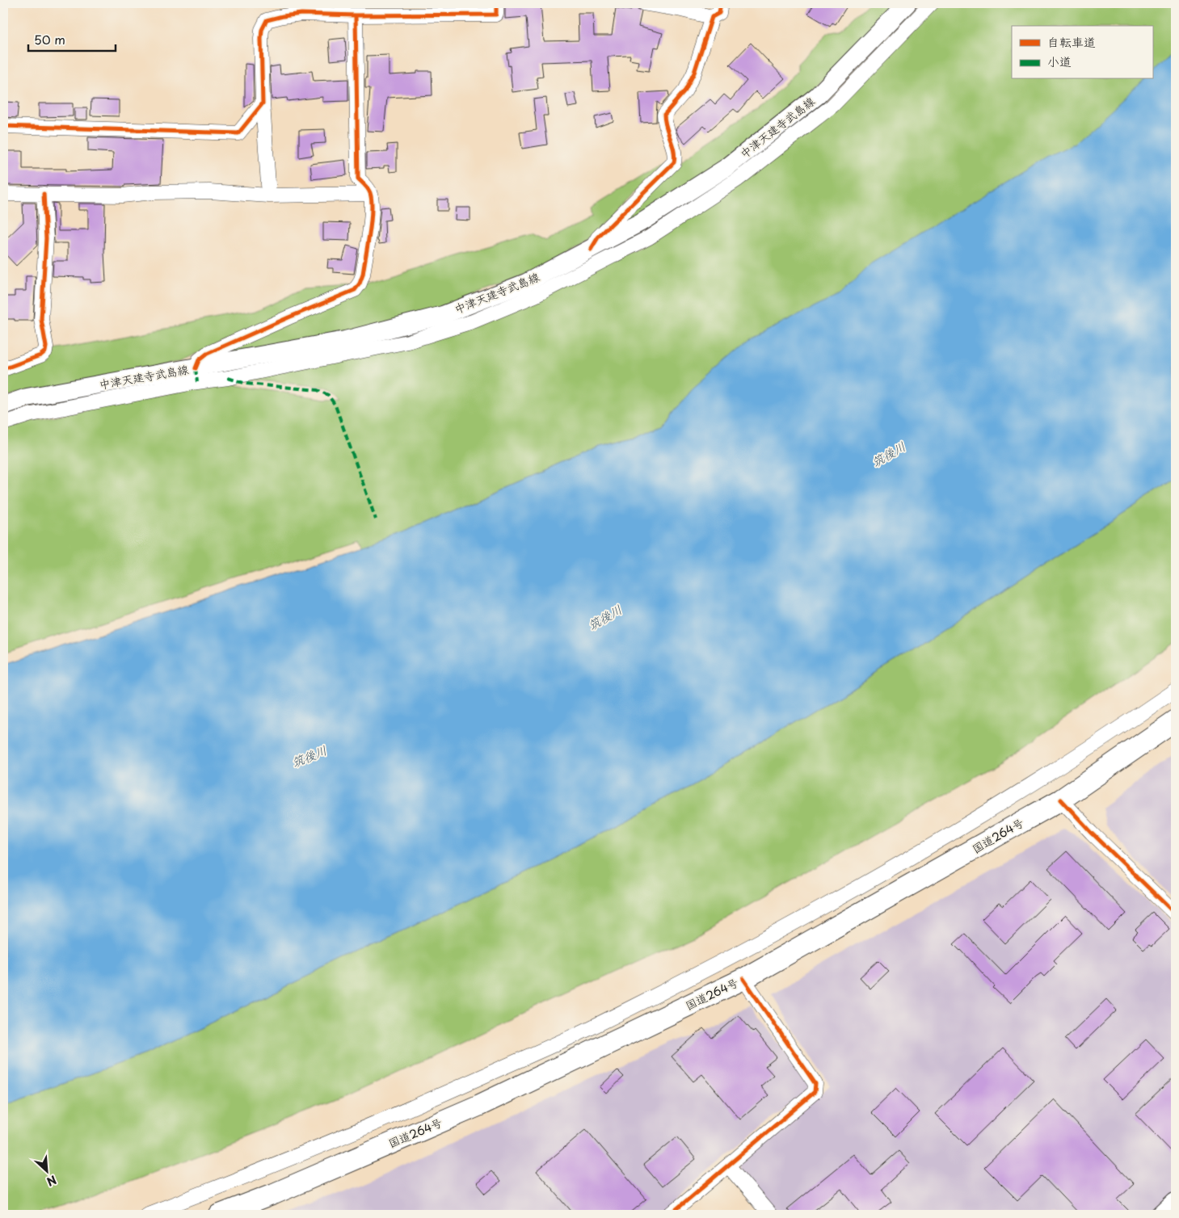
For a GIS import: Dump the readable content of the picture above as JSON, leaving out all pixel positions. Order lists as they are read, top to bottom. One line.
{"streets":{"highway":["国道264号"],"main road":["中津天建寺武島線"]},"water":["筑後川"],"legend":["自転車道","小道"],"scale_bar":"50 m","north":"bottom right"}
